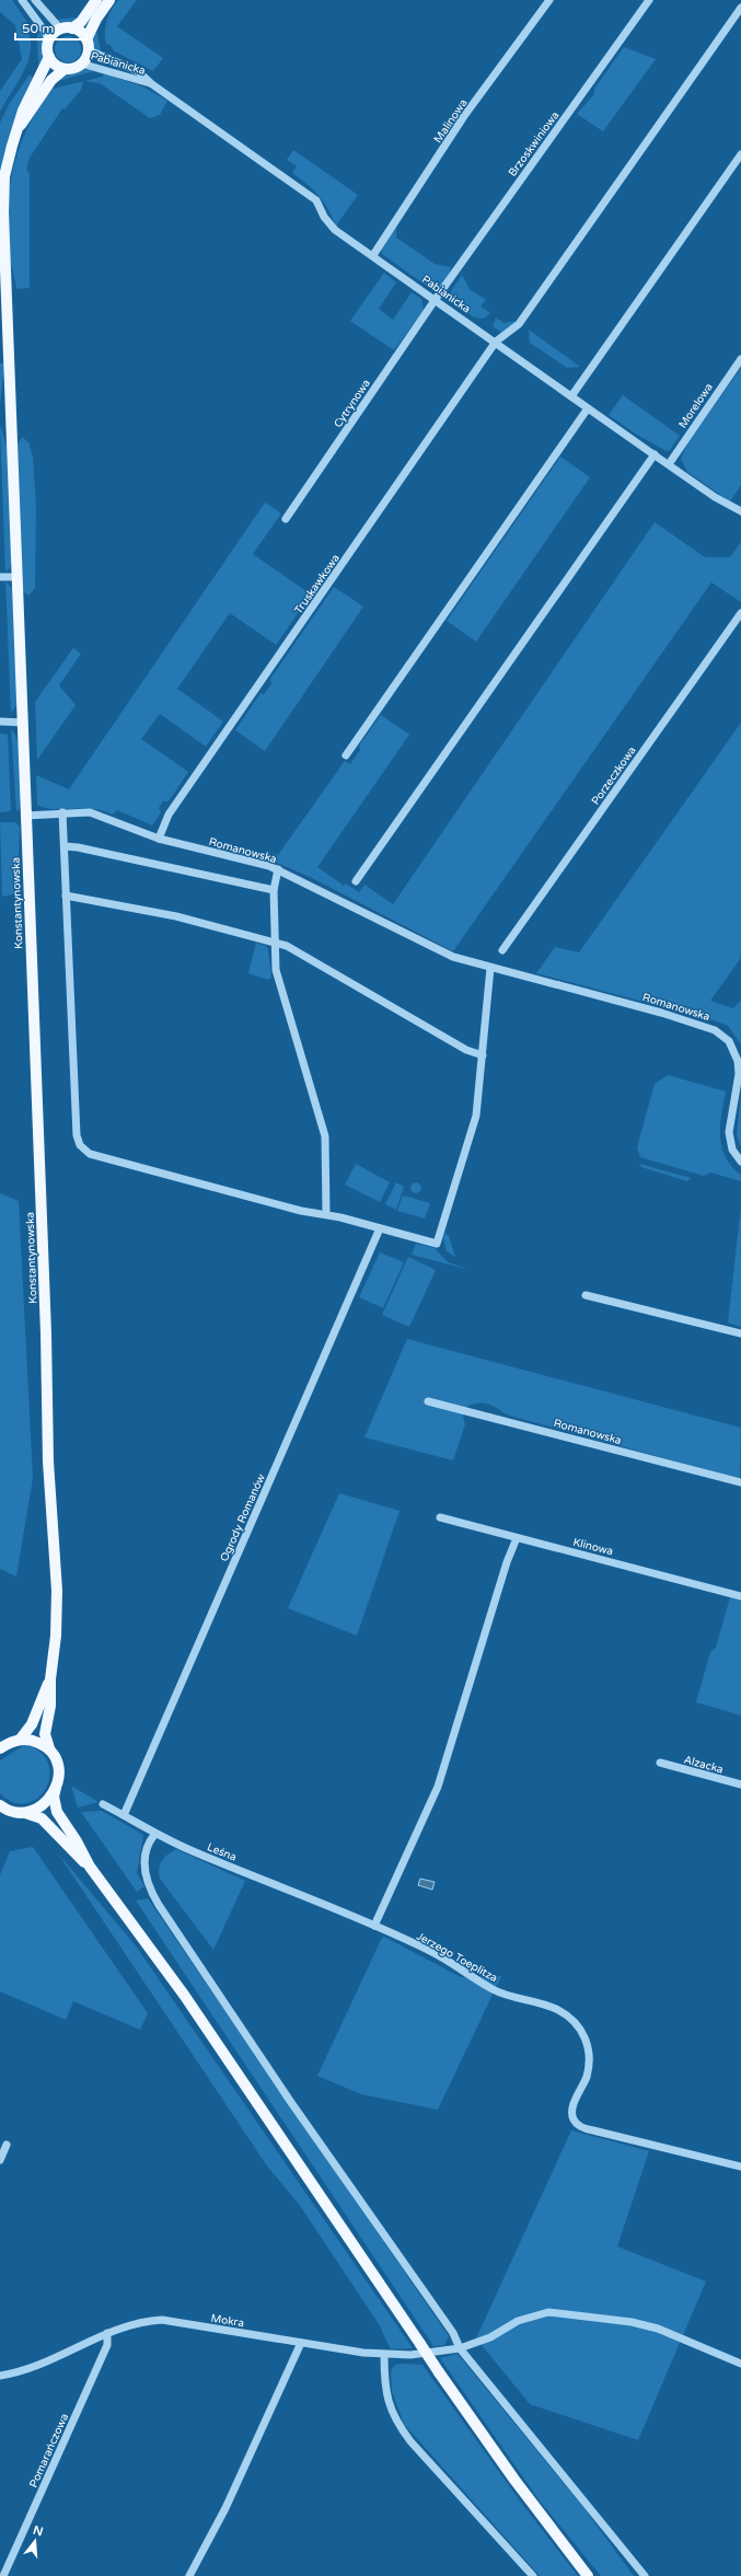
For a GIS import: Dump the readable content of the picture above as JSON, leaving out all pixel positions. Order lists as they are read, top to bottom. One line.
{"streets":{"main road":["Konstantynowska"],"street":["Pabianicka","Malinowa","Brzoskwiniowa","Cytrynowa","Morelowa","Truskawkowa","Porzeczkowa","Romanowska","Ogrody Romanów","Klinowa","Alzacka","Leśna","Jerzego Toeplitza","Mokra","Pomarańczowa"]},"crossings":[["Pabianicka","Malinowa"],["Pabianicka","Brzoskwiniowa"],["Pabianicka","Cytrynowa"],["Pabianicka","Morelowa"],["Pabianicka","Truskawkowa"],["Pabianicka","Konstantynowska"],["Brzoskwiniowa","Cytrynowa"],["Truskawkowa","Romanowska"],["Romanowska","Konstantynowska"],["Ogrody Romanów","Leśna"],["Leśna","Jerzego Toeplitza"],["Mokra","Pomarańczowa"]],"scale_bar":"50 m","north":"top"}
